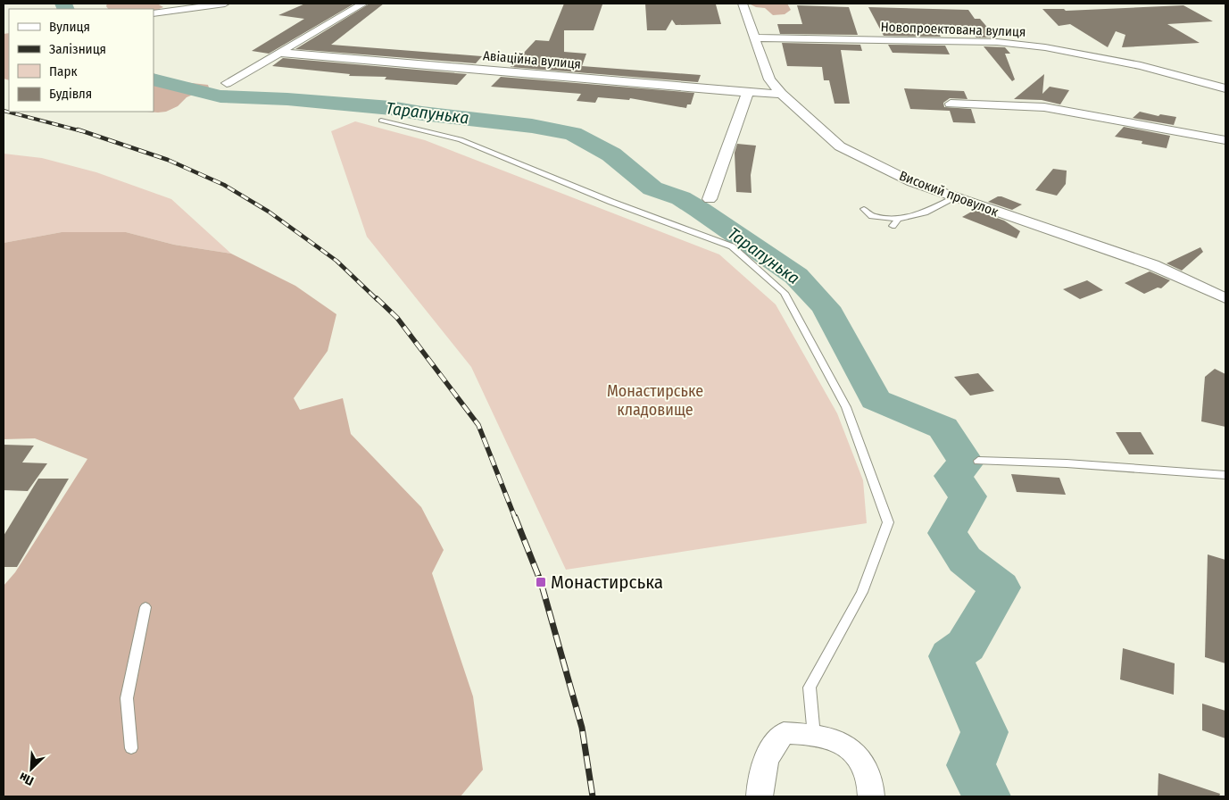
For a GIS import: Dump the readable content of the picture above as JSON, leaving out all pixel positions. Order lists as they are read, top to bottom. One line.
{"streets":{"street":["Новопроектована вулиця","Авіаційна вулиця","Високий провулок"]},"crossings":[["Новопроектована вулиця","Високий провулок"],["Авіаційна вулиця","Високий провулок"]],"water":["Тарапунька"],"parks":["Монастирське кладовище"],"places":{"transit":["Монастирська"]},"legend":["Вулиця","Залізниця","Парк","Будівля"],"north":"bottom left"}
